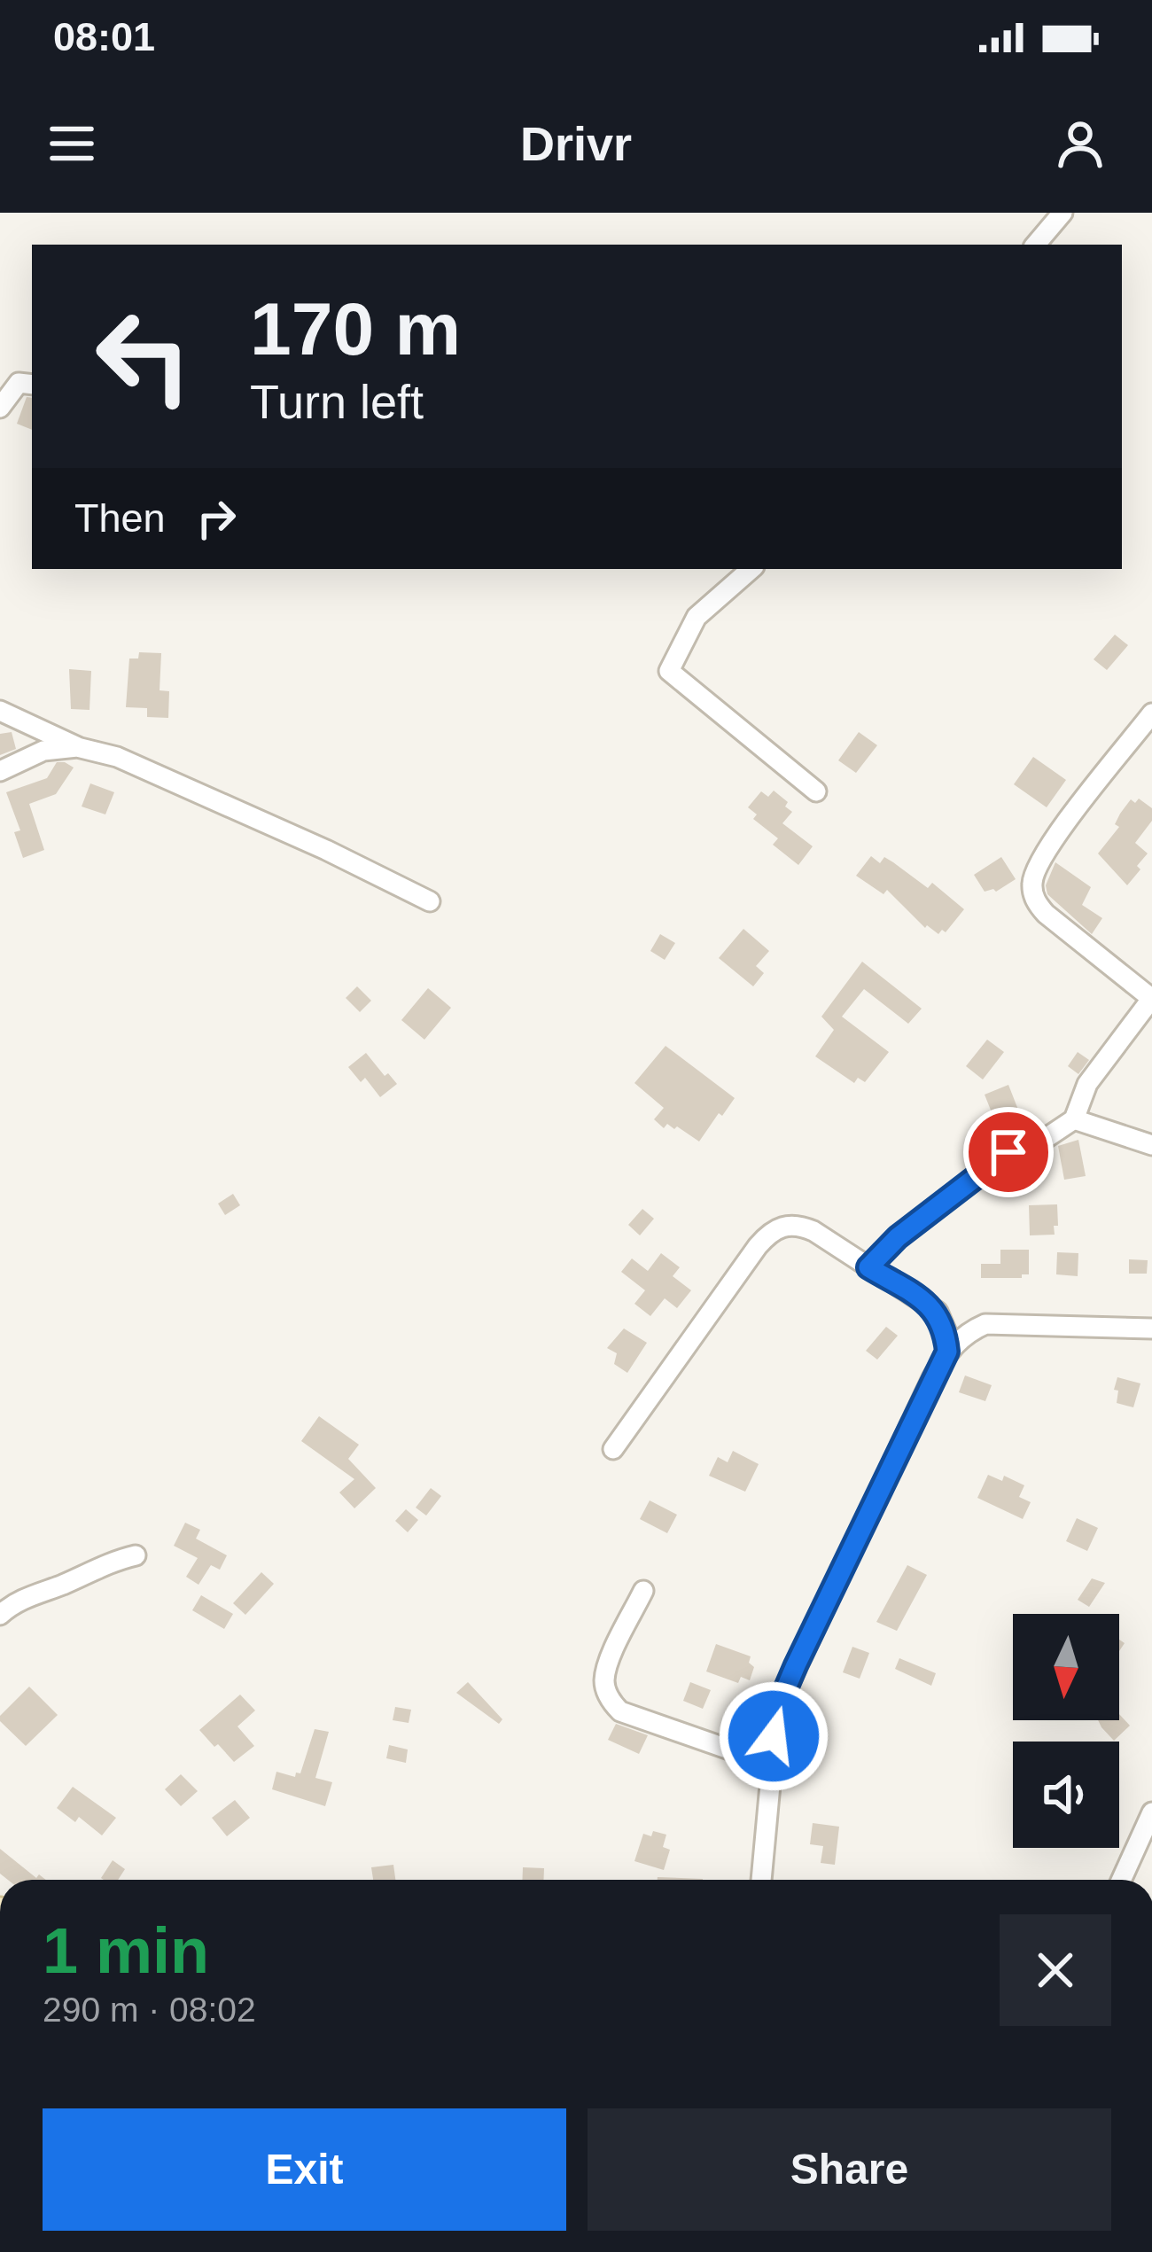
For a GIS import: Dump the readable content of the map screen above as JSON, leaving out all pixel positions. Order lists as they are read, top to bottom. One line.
{"north":"bottom","page":{"status":"08:01","header":"Drivr","turn":["170 m","Turn left"],"then":"Then","heading":["1 min","290 m · 08:02"],"buttons":["Exit","Share"]}}
